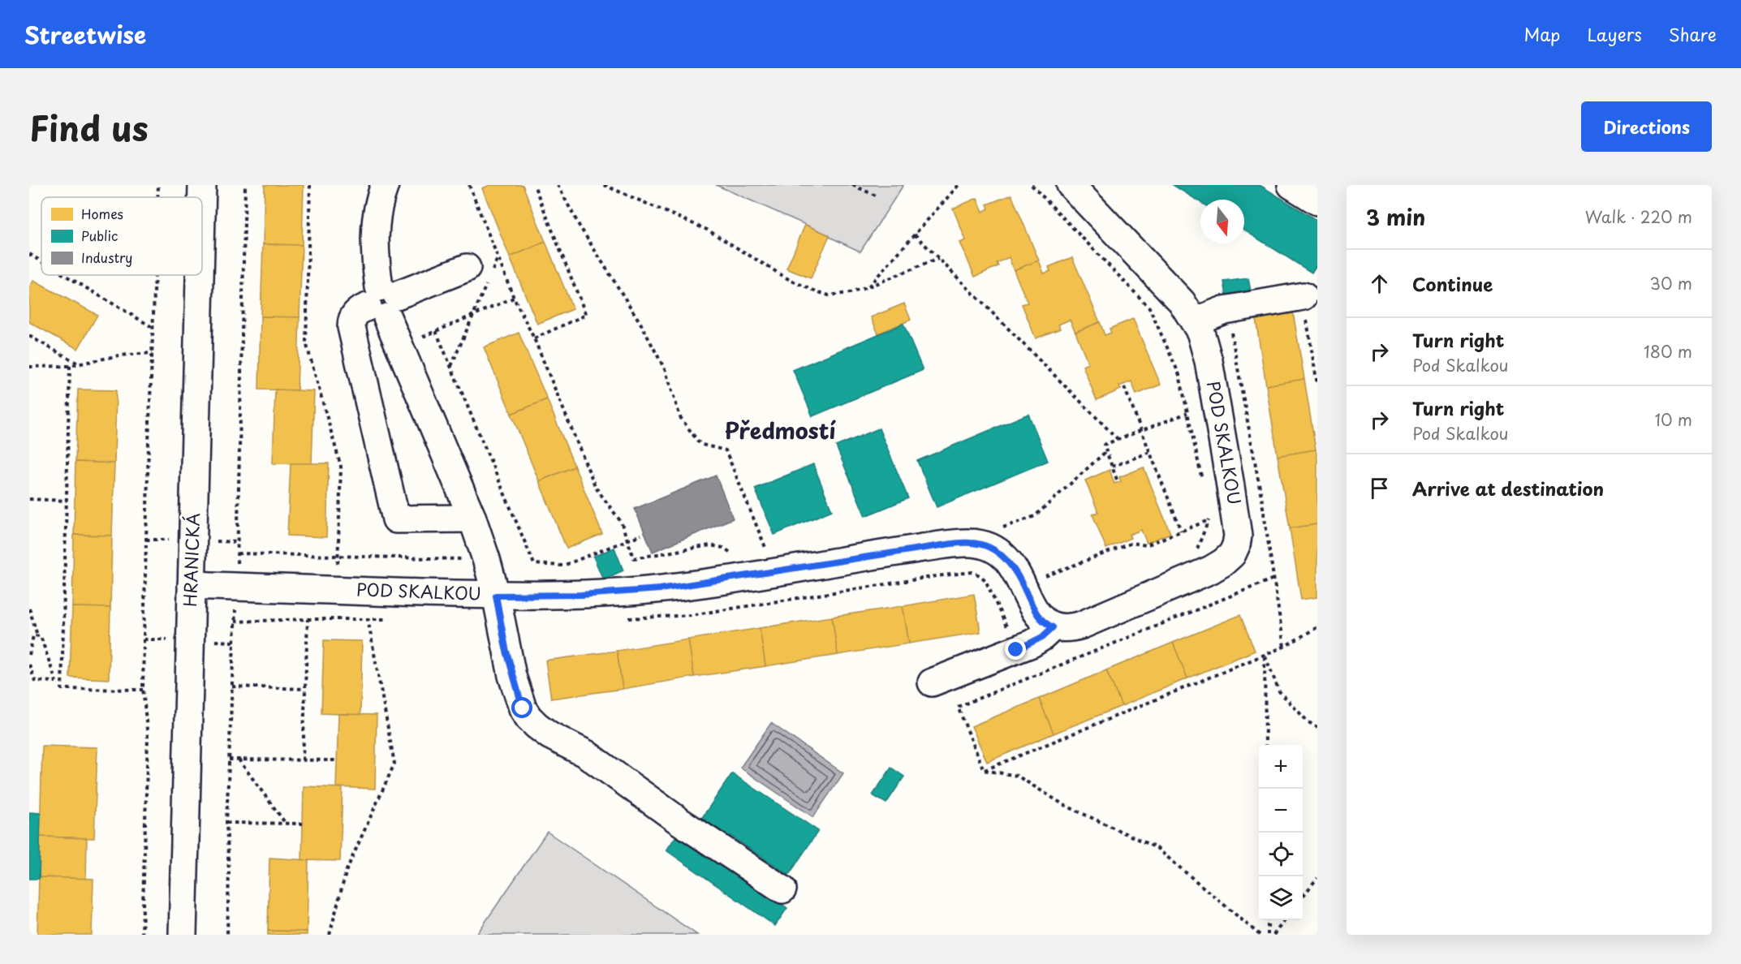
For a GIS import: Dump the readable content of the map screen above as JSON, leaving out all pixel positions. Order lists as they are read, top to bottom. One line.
{"streets":{"street":["POD SKALKOU","HRANICKÁ"]},"crossings":[["POD SKALKOU","HRANICKÁ"]],"districts":["Předmostí"],"legend":["Homes","Public","Industry"],"north":"bottom","page":{"header":"Streetwise","nav":["Map","Layers","Share"],"title":"Find us","buttons":"Directions","heading":["3 min","Walk · 220 m"],"list":[["Continue","30 m"],["Turn right","Pod Skalkou","180 m"],["Turn right","Pod Skalkou","10 m"],"Arrive at destination"],"map_buttons":["+","−"]}}
